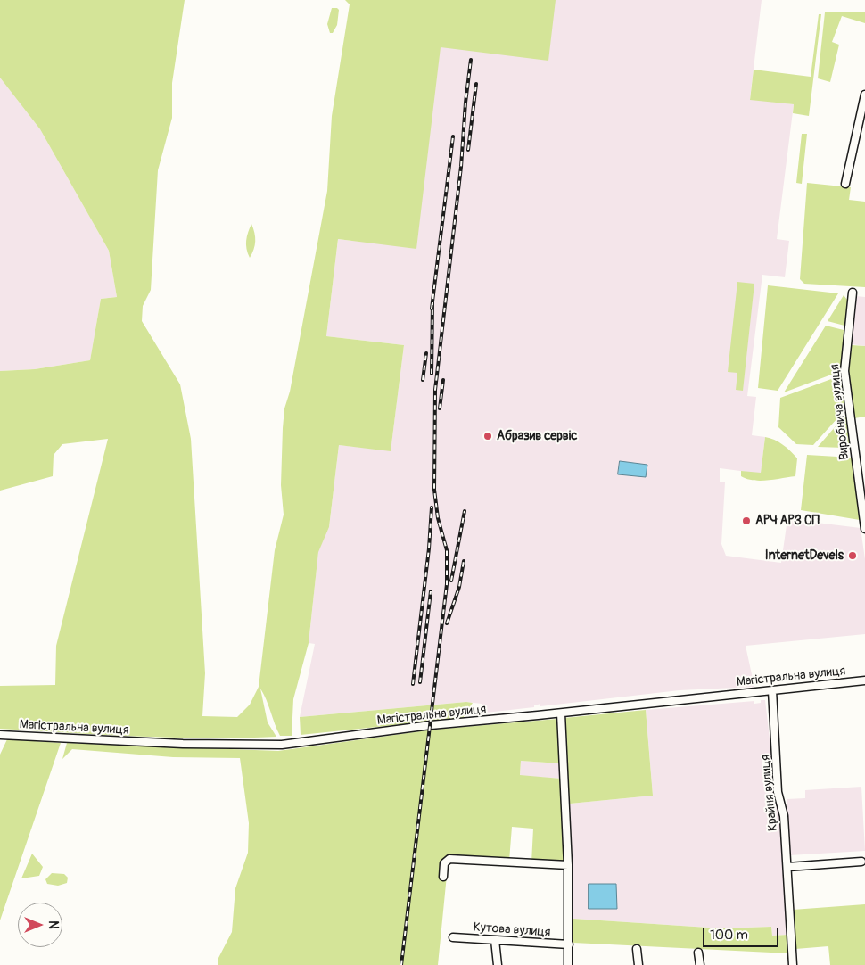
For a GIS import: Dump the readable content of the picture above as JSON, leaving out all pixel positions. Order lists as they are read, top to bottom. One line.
{"streets":{"street":["Виробнича вулиця","Магістральна вулиця","Крайня вулиця","Кутова вулиця"]},"crossings":[["Магістральна вулиця","Крайня вулиця"]],"places":["Абразив сервіс","АРЧ АРЗ СП","InternetDevels"],"scale_bar":"100 m","north":"right"}
